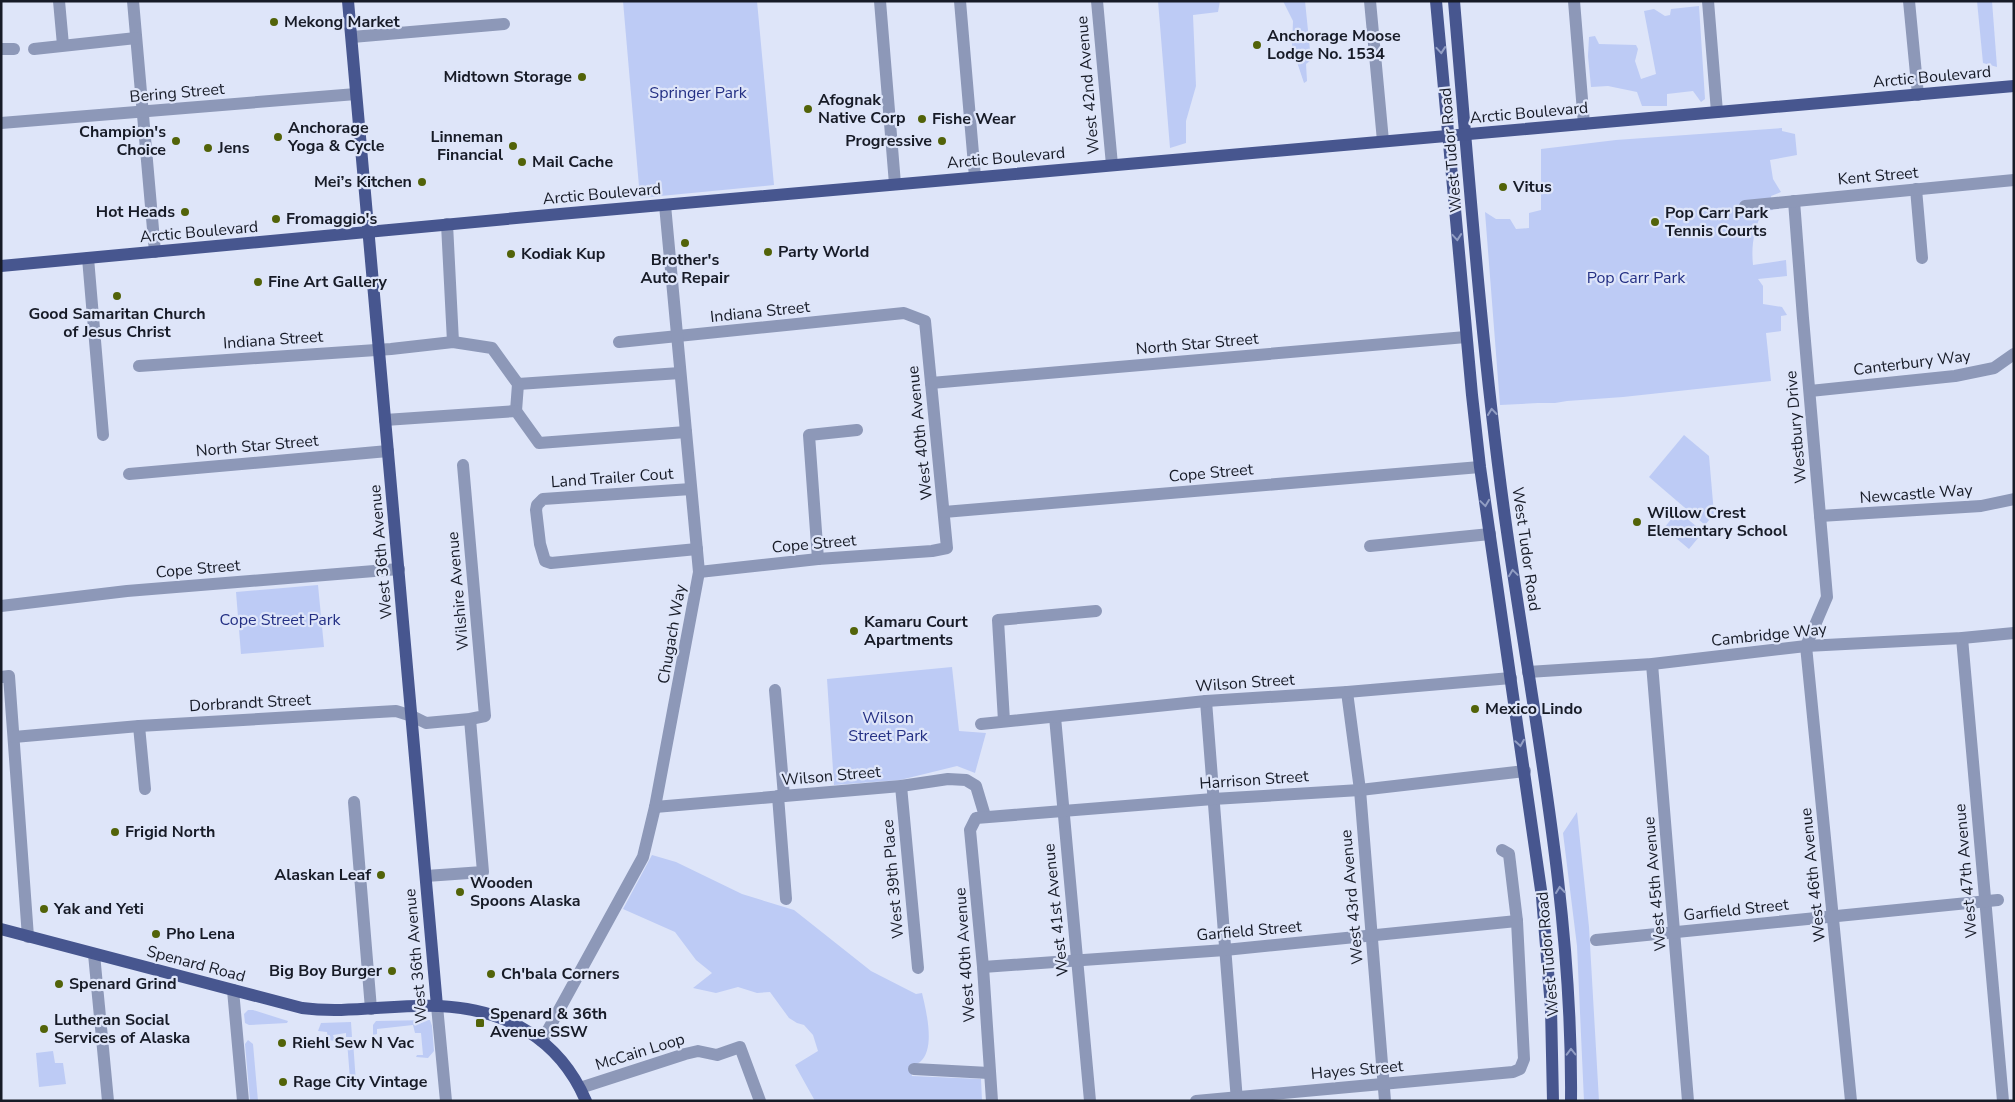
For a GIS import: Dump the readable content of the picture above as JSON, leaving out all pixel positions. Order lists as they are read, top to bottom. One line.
{"streets":{"main road":["Arctic Boulevard","West Tudor Road","West 36th Avenue","Spenard Road"],"street":["West 42nd Avenue","Bering Street","Kent Street","Indiana Street","North Star Street","Canterbury Way","Westbury Drive","West 40th Avenue","Cope Street","Land Trailer Cout","Newcastle Way","Wilshire Avenue","Chugach Way","Cambridge Way","Wilson Street","Dorbrandt Street","Harrison Street","West 47th Avenue","West 46th Avenue","West 39th Place","West 45th Avenue","West 43rd Avenue","West 41st Avenue","Garfield Street","McCain Loop","Hayes Street"]},"crossings":[["Arctic Boulevard","West 42nd Avenue"],["Arctic Boulevard","West Tudor Road"],["Arctic Boulevard","West 36th Avenue"],["Arctic Boulevard","Chugach Way"],["Bering Street","West 36th Avenue"],["West Tudor Road","North Star Street"],["West Tudor Road","Cope Street"],["West Tudor Road","Cambridge Way"],["West Tudor Road","Wilson Street"],["West Tudor Road","Harrison Street"],["Kent Street","Westbury Drive"],["Indiana Street","West 40th Avenue"],["Indiana Street","West 36th Avenue"],["Indiana Street","Chugach Way"],["North Star Street","West 40th Avenue"],["North Star Street","West 36th Avenue"],["Canterbury Way","Westbury Drive"],["Westbury Drive","Newcastle Way"],["Westbury Drive","Cambridge Way"],["Westbury Drive","West 46th Avenue"],["West 40th Avenue","Cope Street"],["West 40th Avenue","Wilson Street"],["West 40th Avenue","Harrison Street"],["West 40th Avenue","Garfield Street"],["Cope Street","West 36th Avenue"],["Cope Street","Chugach Way"],["Land Trailer Cout","Chugach Way"],["West 36th Avenue","Dorbrandt Street"],["West 36th Avenue","Spenard Road"],["Wilshire Avenue","Dorbrandt Street"],["Chugach Way","Wilson Street"],["Chugach Way","Spenard Road"],["Cambridge Way","West 47th Avenue"],["Cambridge Way","West 46th Avenue"],["Cambridge Way","West 45th Avenue"],["Wilson Street","Harrison Street"],["Wilson Street","West 39th Place"],["Wilson Street","West 43rd Avenue"],["Wilson Street","West 41st Avenue"],["Harrison Street","West 43rd Avenue"],["Harrison Street","West 41st Avenue"],["West 47th Avenue","Garfield Street"],["West 46th Avenue","Garfield Street"],["West 45th Avenue","Garfield Street"],["West 43rd Avenue","Garfield Street"],["West 43rd Avenue","Hayes Street"],["West 41st Avenue","Garfield Street"],["Garfield Street","Hayes Street"],["Spenard Road","McCain Loop"]],"parks":["Springer Park","Pop Carr Park","Cope Street Park","Wilson Street Park"],"places":{"other":["Mekong Market","Anchorage Moose Lodge No. 1534","Midtown Storage","Afognak Native Corp","Fishe Wear","Anchorage Yoga & Cycle","Champion's Choice","Progressive","Linneman Financial","Jens","Mail Cache","Mei’s Kitchen","Vitus","Hot Heads","Fromaggio's","Pop Carr Park Tennis Courts","Brother's Auto Repair","Party World","Kodiak Kup","Fine Art Gallery","Good Samaritan Church of Jesus Christ","Willow Crest Elementary School","Kamaru Court Apartments","Mexico Lindo","Frigid North","Alaskan Leaf","Wooden Spoons Alaska","Yak and Yeti","Pho Lena","Big Boy Burger","Ch'bala Corners","Spenard Grind","Lutheran Social Services of Alaska","Riehl Sew N Vac","Rage City Vintage"],"transit":["Spenard & 36th Avenue SSW"]}}
